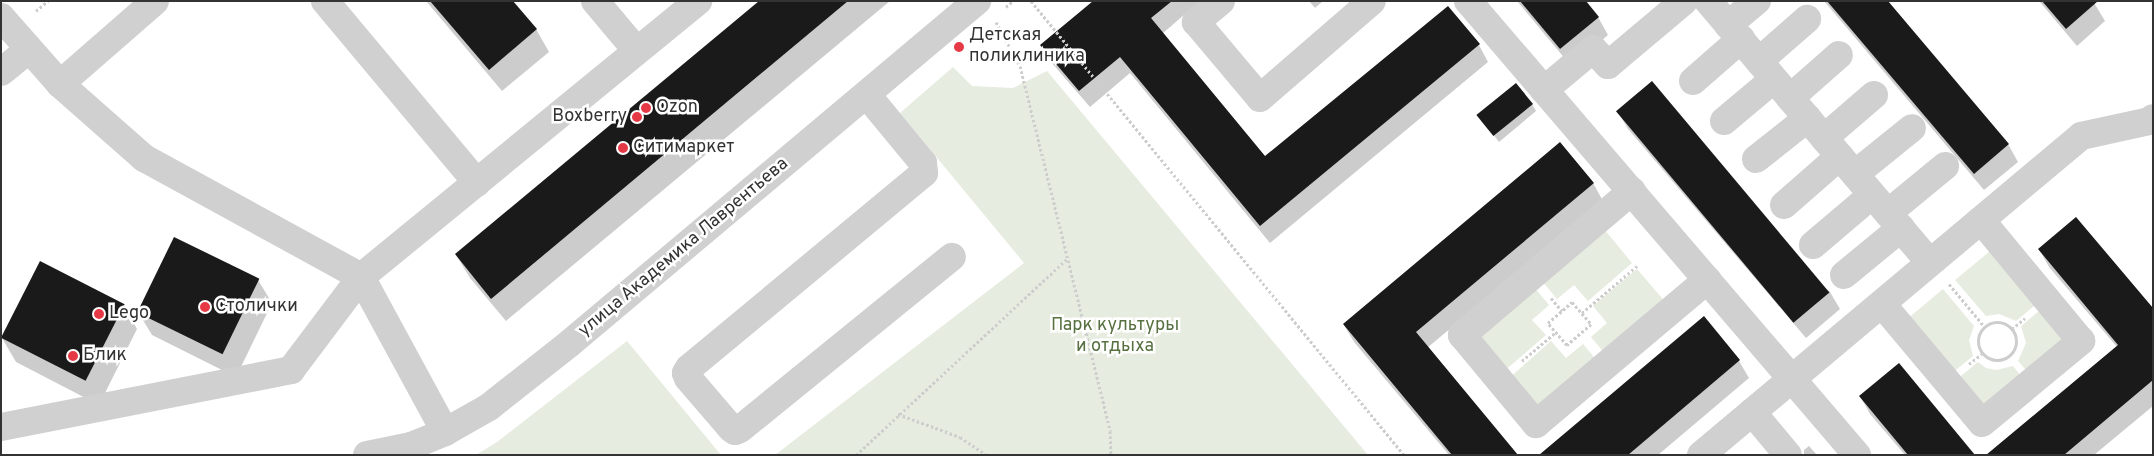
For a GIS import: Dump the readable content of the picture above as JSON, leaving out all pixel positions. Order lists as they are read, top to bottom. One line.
{"streets":{"street":["улица Академика Лаврентьева"]},"parks":["Парк культуры и отдыха"],"places":["Детская поликлиника","Ozon","Boxberry","Ситимаркет","Столички","Lego","Блик"]}
